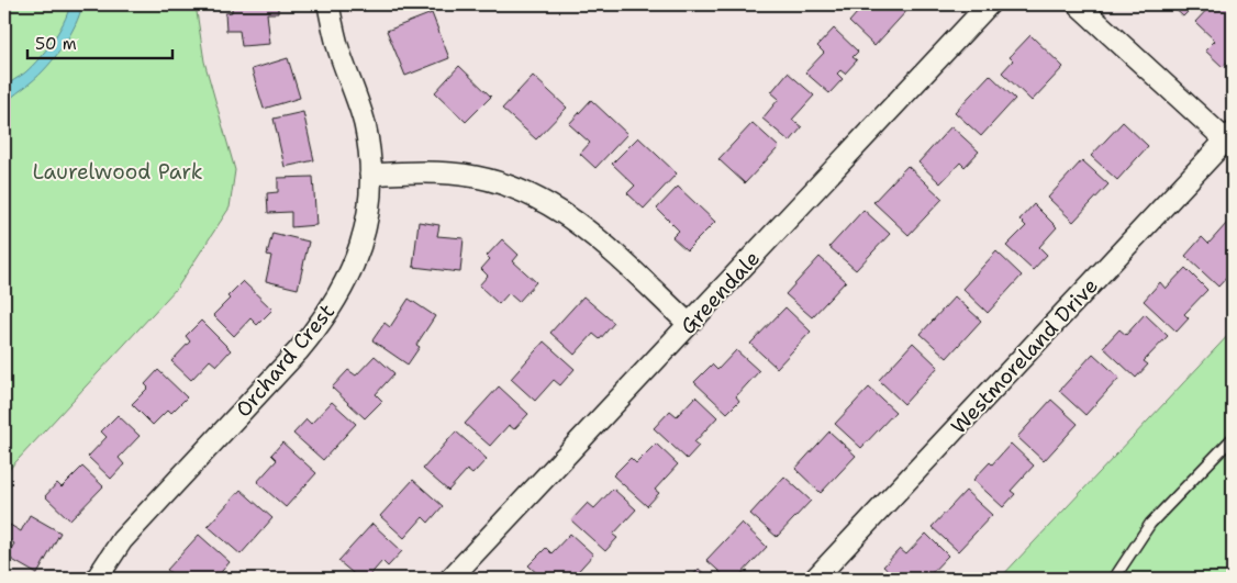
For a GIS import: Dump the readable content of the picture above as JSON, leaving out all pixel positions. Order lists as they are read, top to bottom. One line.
{"streets":{"street":["Greendale","Westmoreland Drive","Orchard Crest"]},"parks":["Laurelwood Park"],"scale_bar":"50 m"}
